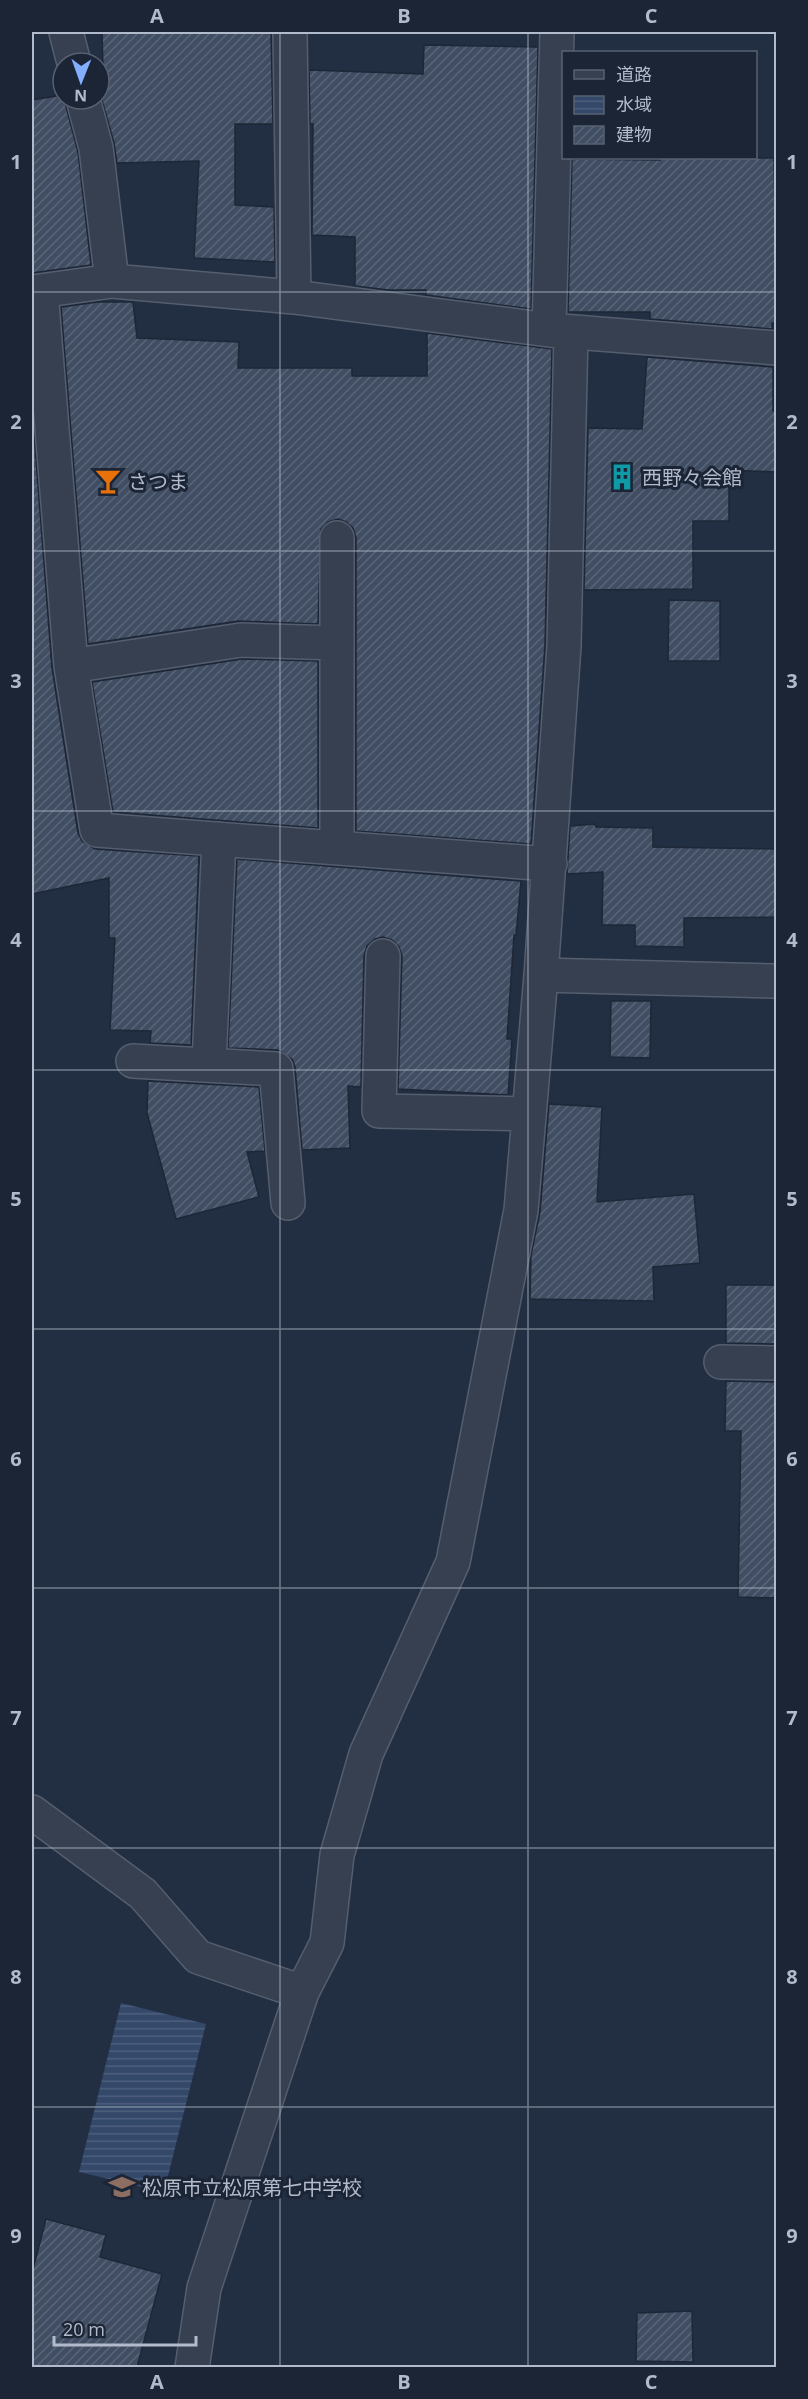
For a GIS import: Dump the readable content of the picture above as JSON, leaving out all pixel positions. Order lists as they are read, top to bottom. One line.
{"places":{"building":["西野々会館"],"bar":["さつま"],"school or university":["松原市立松原第七中学校"]},"legend":["道路","水域","建物"],"scale_bar":"20 m","north":"bottom","grid":{"columns":["A","B","C"],"rows":["1","2","3","4","5","6","7","8","9"]}}
